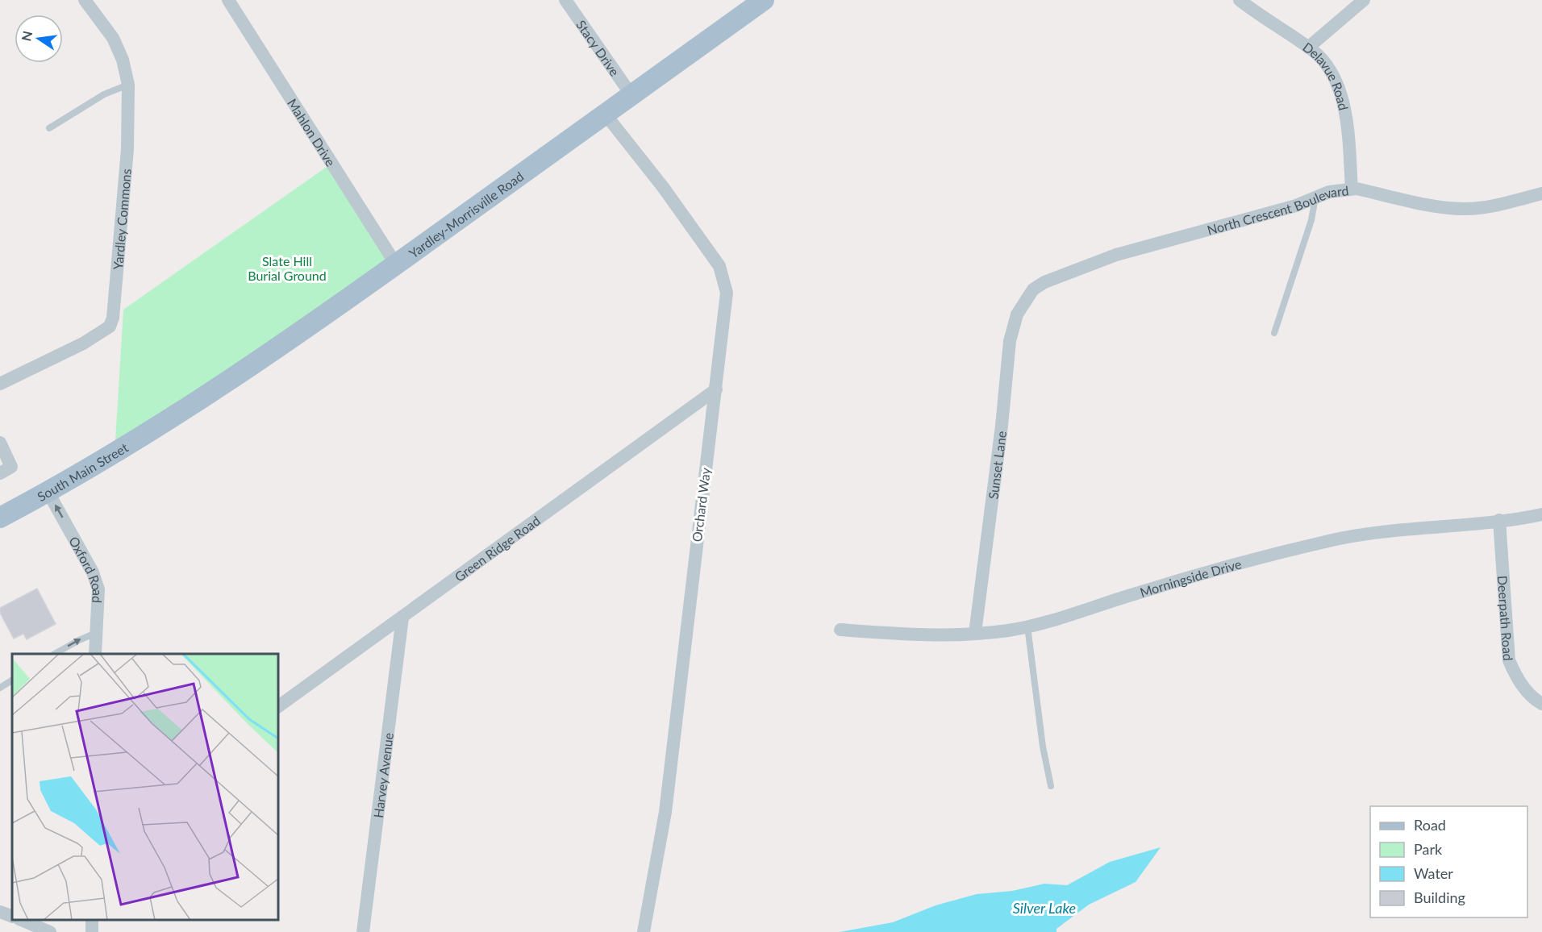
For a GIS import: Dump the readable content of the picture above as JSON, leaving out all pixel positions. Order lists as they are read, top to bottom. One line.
{"streets":{"main road":["Yardley-Morrisville Road","South Main Street"],"street":["Stacy Drive","Delavue Road","Mahlon Drive","North Crescent Boulevard","Yardley Commons","Sunset Lane","Orchard Way","Green Ridge Road","Oxford Road","Morningside Drive","Deerpath Road","Harvey Avenue"]},"crossings":[["Stacy Drive","Yardley-Morrisville Road"],["Delavue Road","North Crescent Boulevard"],["Mahlon Drive","Yardley-Morrisville Road"],["North Crescent Boulevard","Sunset Lane"],["Yardley-Morrisville Road","South Main Street"],["Yardley-Morrisville Road","Orchard Way"],["Sunset Lane","Morningside Drive"],["South Main Street","Oxford Road"],["Orchard Way","Green Ridge Road"],["Green Ridge Road","Harvey Avenue"],["Morningside Drive","Deerpath Road"]],"one_way":["Oxford Road"],"water":["Silver Lake"],"parks":["Slate Hill Burial Ground"],"legend":["Road","Park","Water","Building"],"north":"left"}
